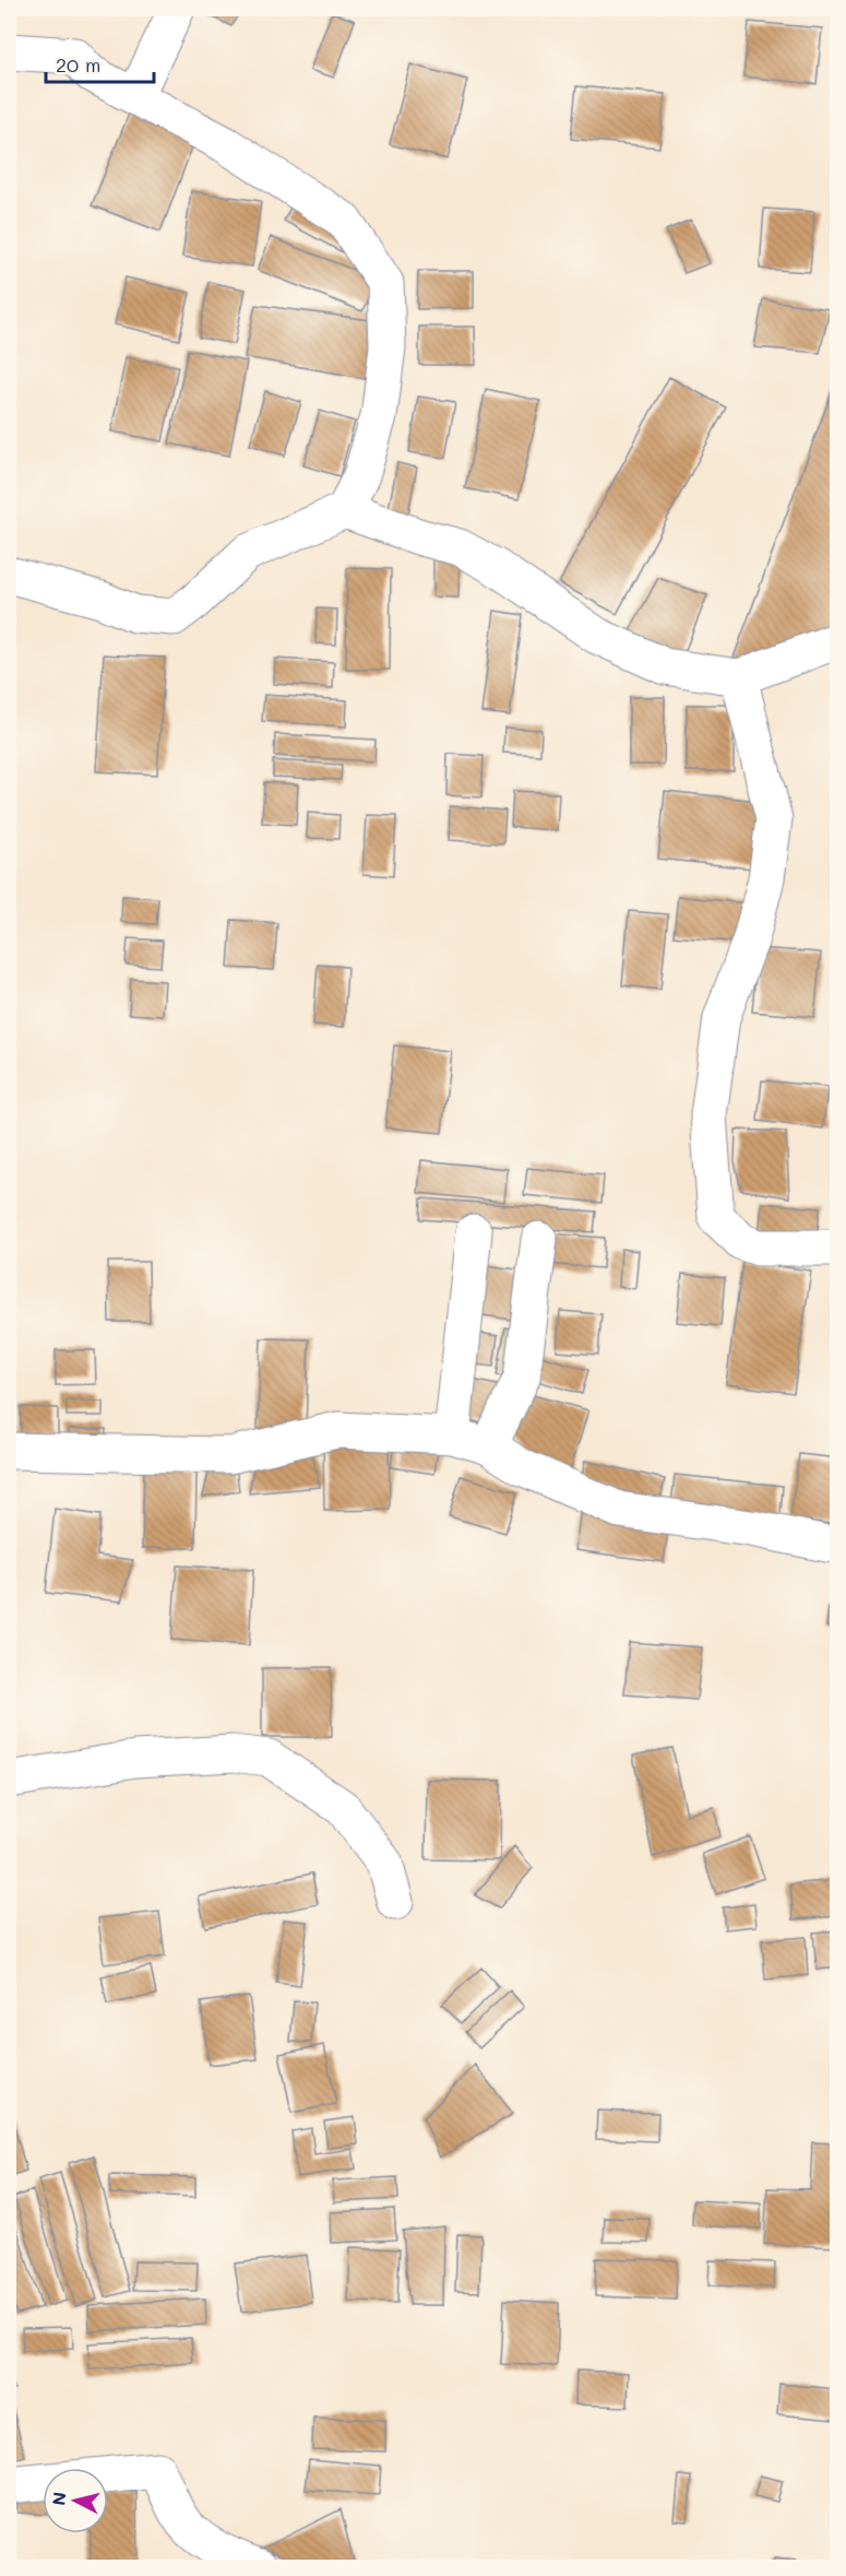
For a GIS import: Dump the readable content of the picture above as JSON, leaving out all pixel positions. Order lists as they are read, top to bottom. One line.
{"scale_bar":"20 m","north":"left"}
